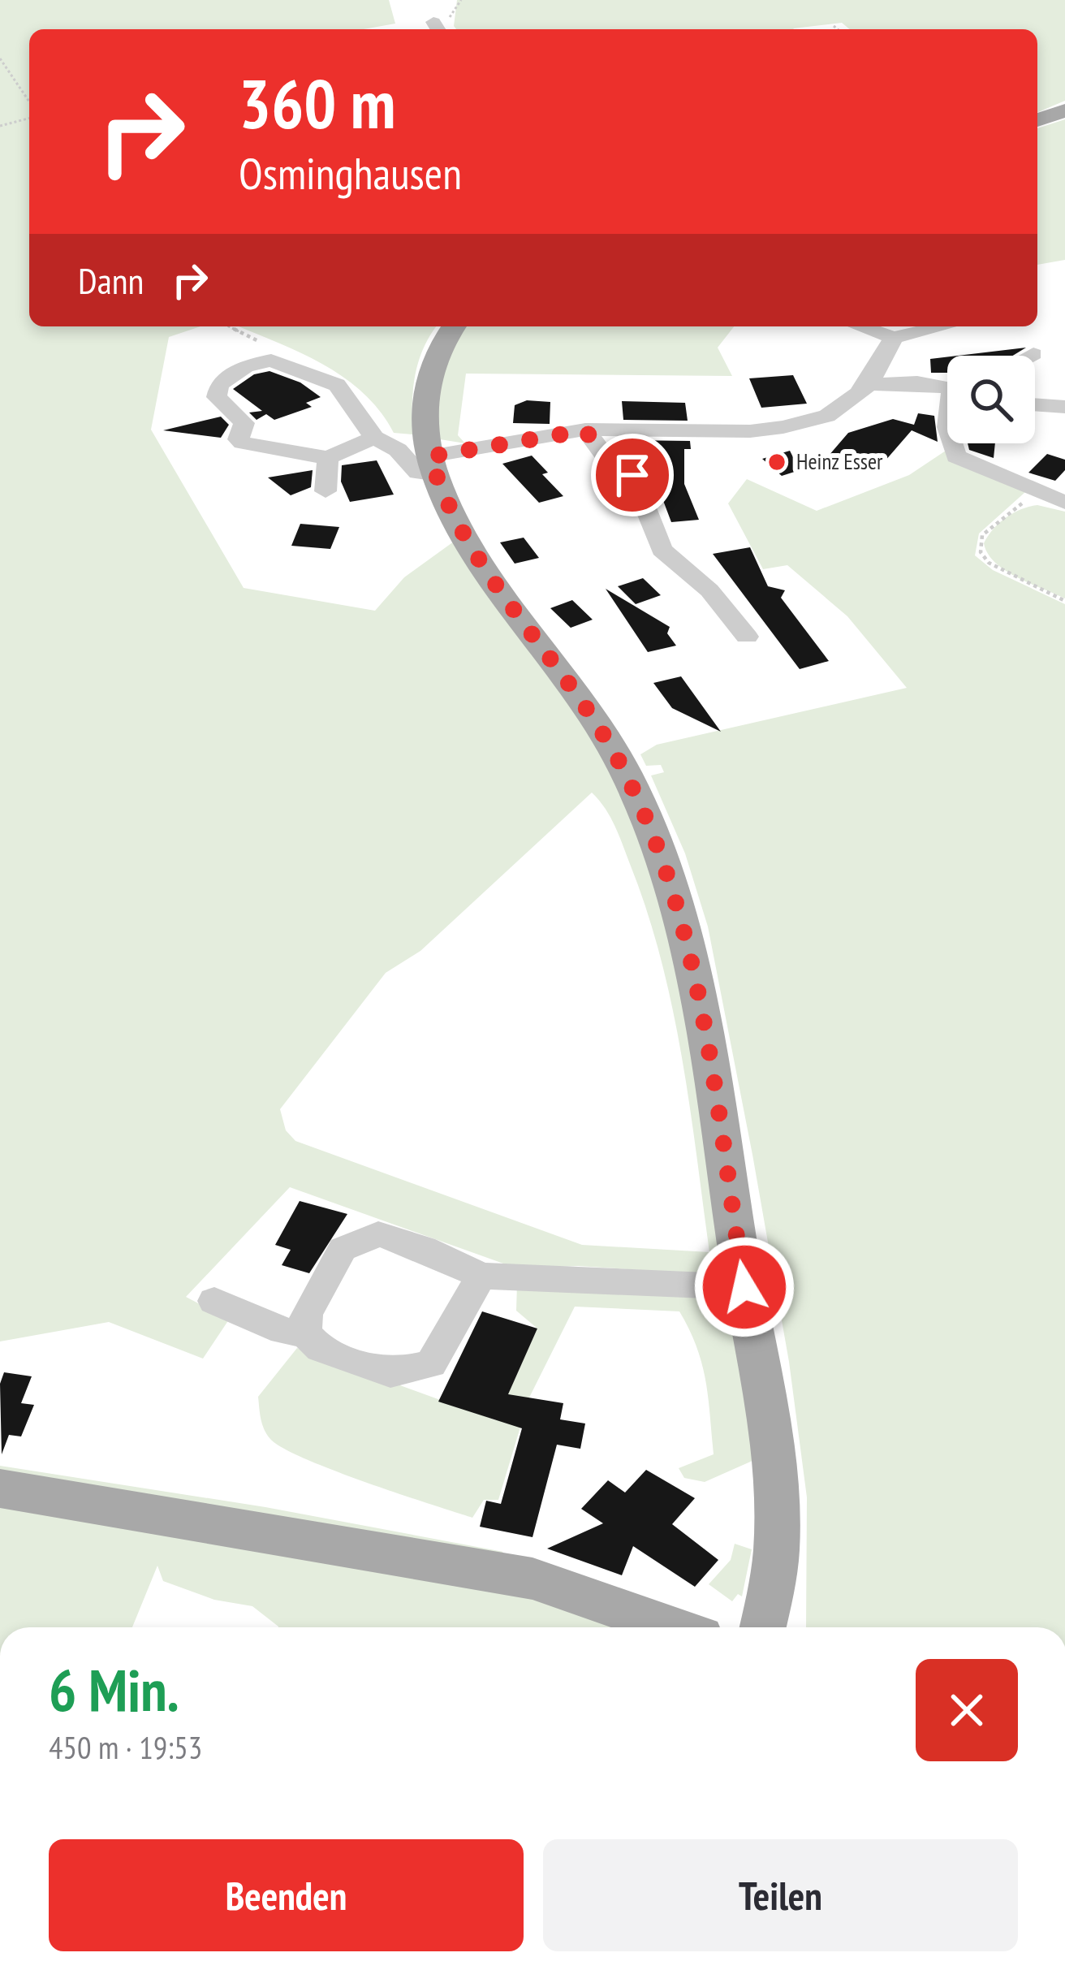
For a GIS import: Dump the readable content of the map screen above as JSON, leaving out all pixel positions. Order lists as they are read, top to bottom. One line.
{"places":["Heinz Esser"],"page":{"turn":["360 m","Osminghausen"],"then":"Dann","heading":["6 Min.","450 m · 19:53"],"buttons":["Beenden","Teilen"]}}
